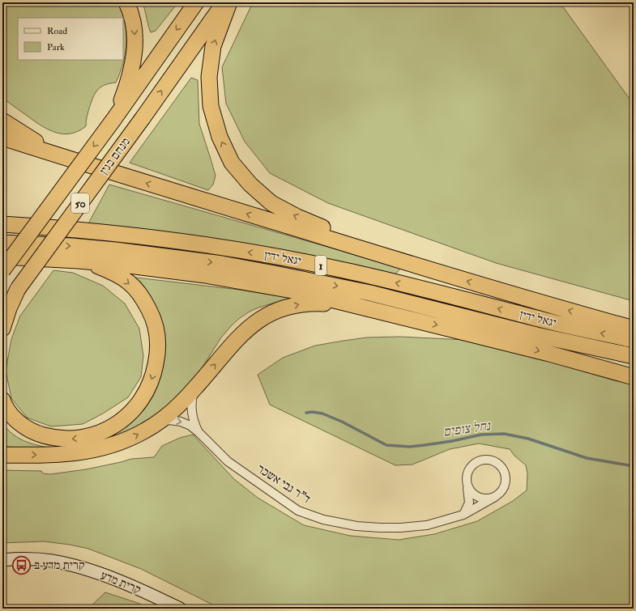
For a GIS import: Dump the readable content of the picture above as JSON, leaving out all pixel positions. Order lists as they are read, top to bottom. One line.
{"streets":{"highway":["מנחם בגין","50","יגאל ידין","1"],"street":["ד\"ר גבי אשכר","קרית מדע"]},"water":["נחל צופים"],"places":{"bus stop":["קרית מדע ב"]},"legend":["Road","Park"]}
